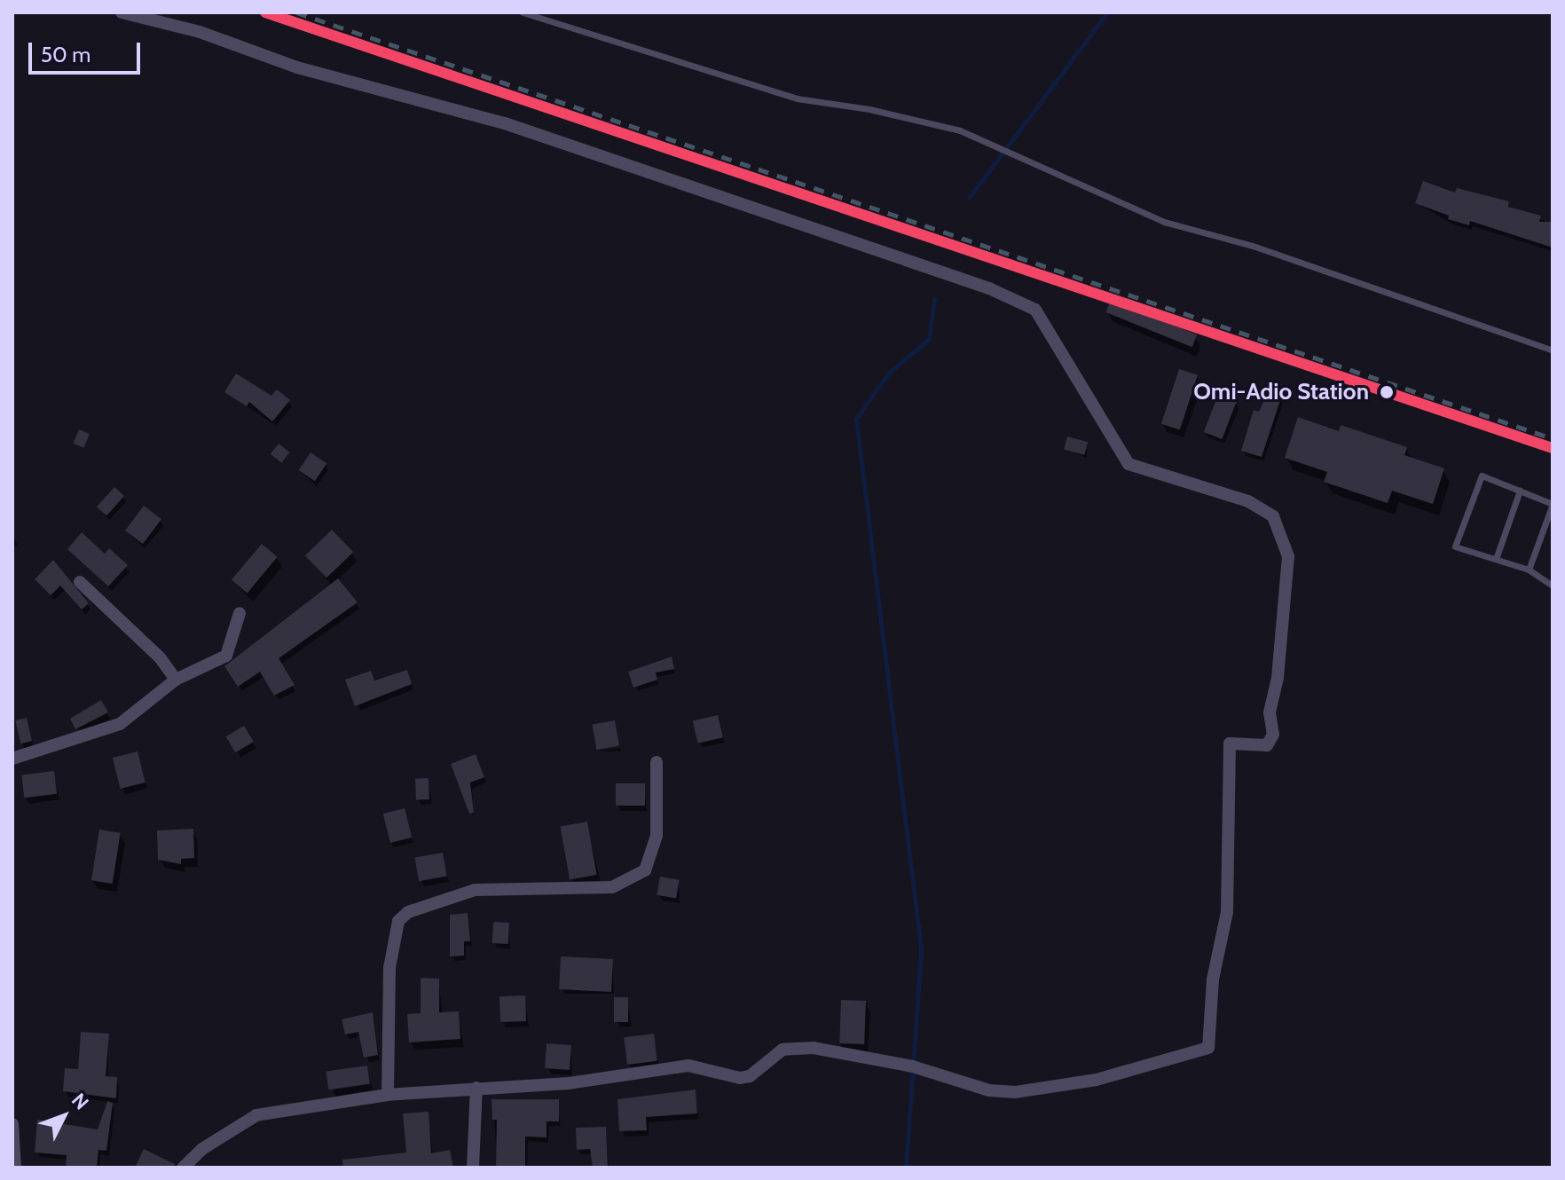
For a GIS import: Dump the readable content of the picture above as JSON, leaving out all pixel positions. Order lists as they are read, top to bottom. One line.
{"places":["Omi-Adio Station"],"scale_bar":"50 m","north":"top right"}
